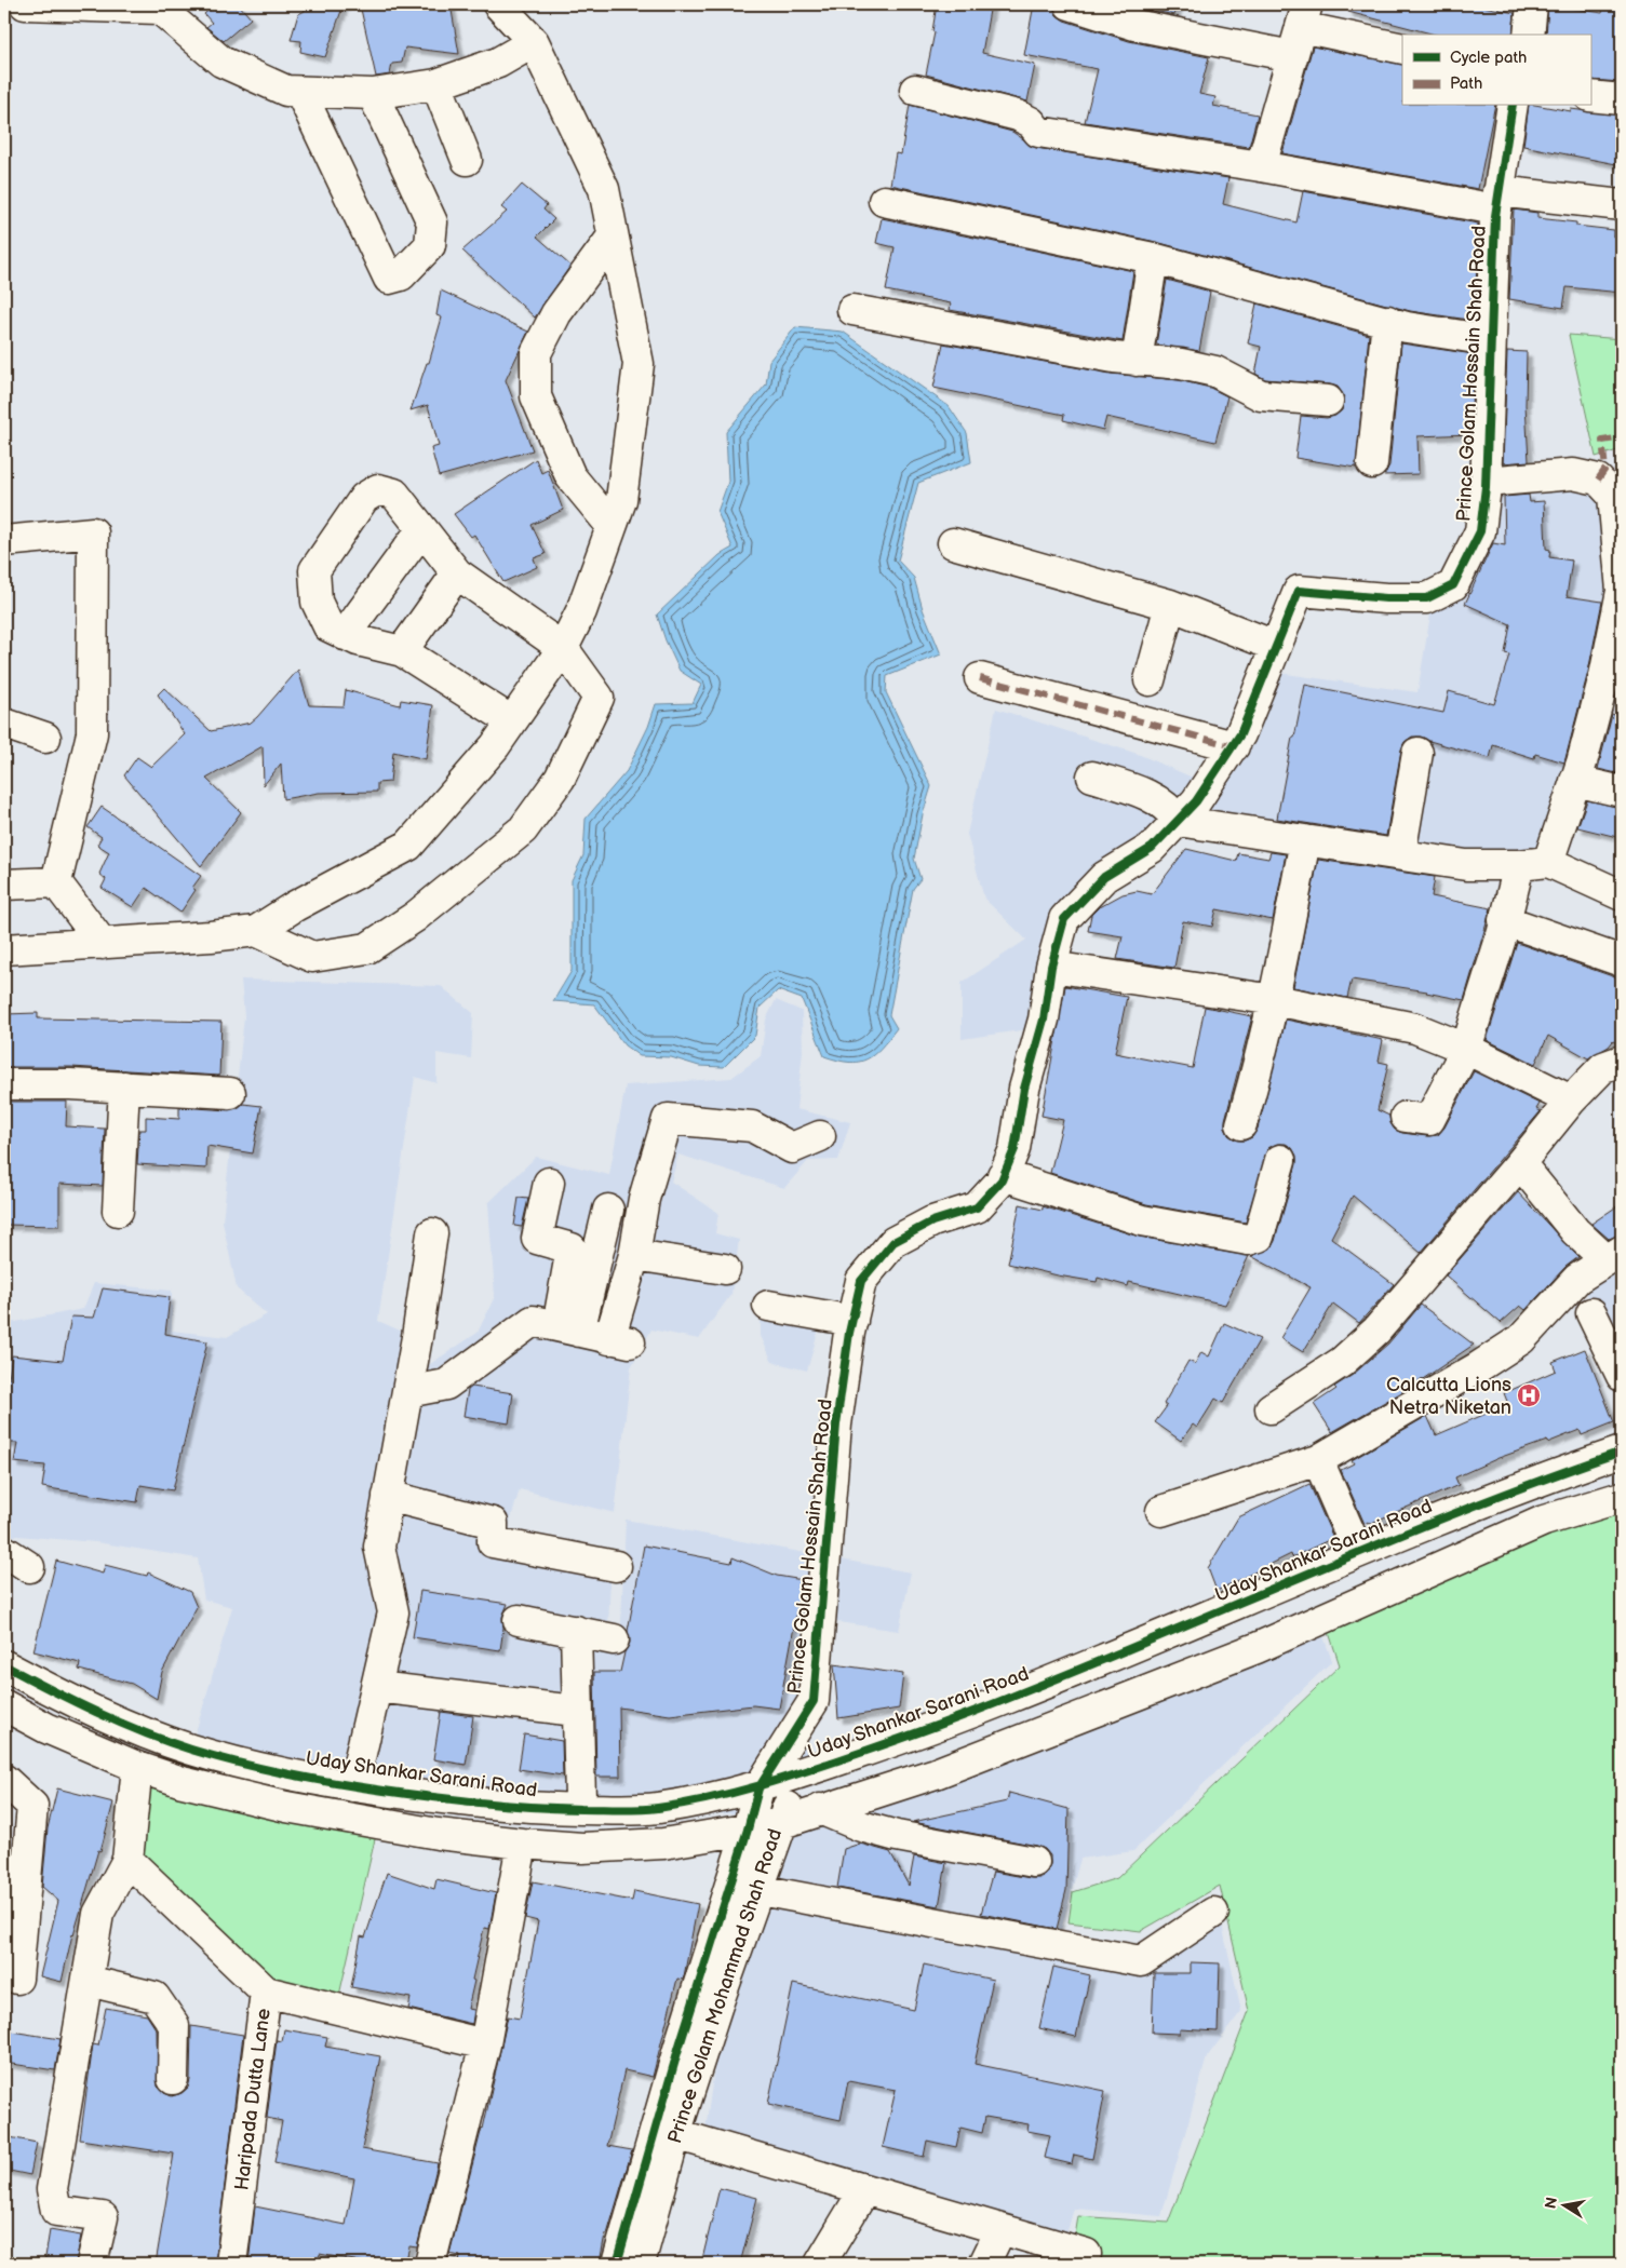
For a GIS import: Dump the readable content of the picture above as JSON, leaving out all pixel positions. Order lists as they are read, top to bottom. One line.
{"streets":{"street":["Prince Golam Hossain Shah Road","Uday Shankar Sarani Road","Prince Golam Mohammad Shah Road","Haripada Dutta Lane"]},"crossings":[["Prince Golam Hossain Shah Road","Uday Shankar Sarani Road"],["Prince Golam Hossain Shah Road","Prince Golam Mohammad Shah Road"]],"places":{"hospital":["Calcutta Lions Netra Niketan"]},"legend":["Cycle path","Path"],"north":"left"}
